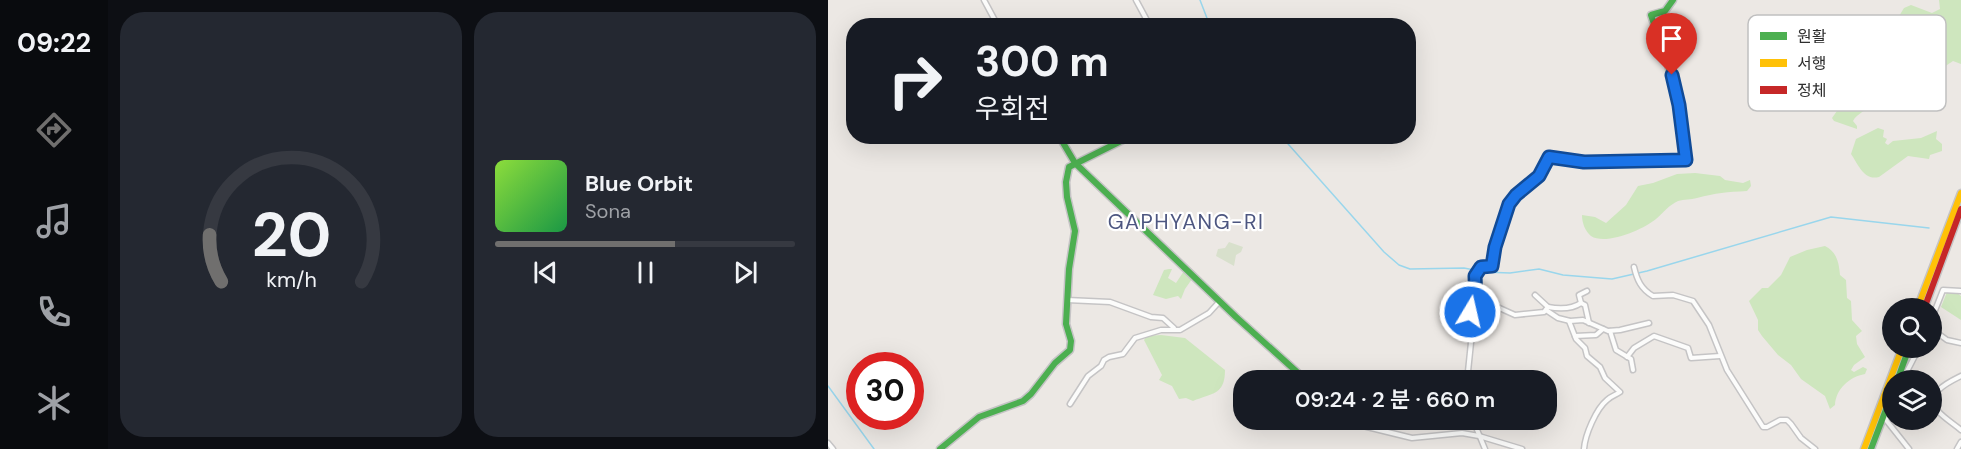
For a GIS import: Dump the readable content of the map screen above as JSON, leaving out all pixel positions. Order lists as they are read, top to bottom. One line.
{"districts":["GAPHYANG-RI"],"legend":["원활","서행","정체"],"page":{"tabs":"09:22","turn":["300 m","우회전"],"song":["Blue Orbit","Sona"],"limit":"30","trip":"09:24 · 2 분 · 660 m","gauge":["20","km/h"]}}
